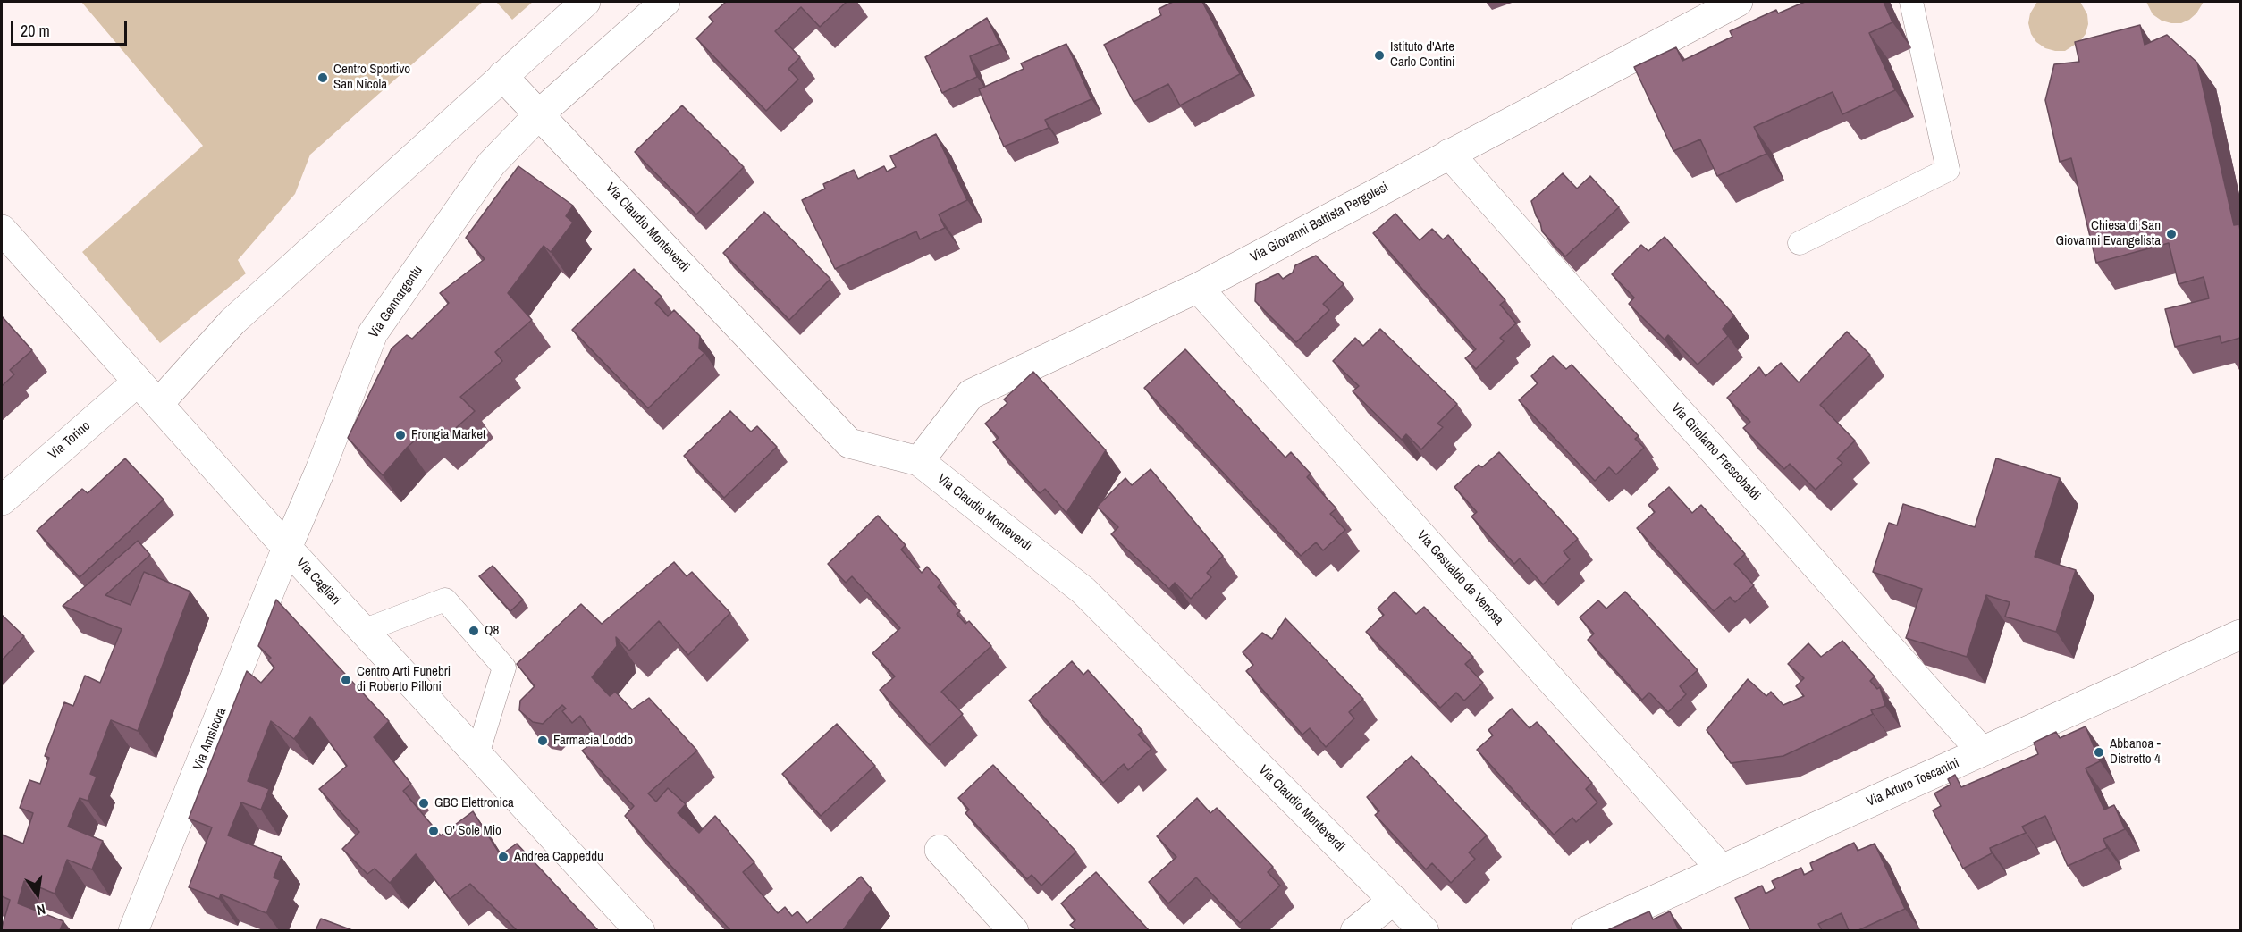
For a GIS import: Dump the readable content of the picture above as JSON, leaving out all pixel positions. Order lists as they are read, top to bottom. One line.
{"streets":{"street":["Via Giovanni Battista Pergolesi","Via Claudio Monteverdi","Via Gennargentu","Via Torino","Via Girolamo Frescobaldi","Via Gesualdo da Venosa","Via Cagliari","Via Amsicora","Via Arturo Toscanini"]},"crossings":[["Via Giovanni Battista Pergolesi","Via Claudio Monteverdi"],["Via Giovanni Battista Pergolesi","Via Girolamo Frescobaldi"],["Via Giovanni Battista Pergolesi","Via Gesualdo da Venosa"],["Via Claudio Monteverdi","Via Gennargentu"],["Via Gennargentu","Via Cagliari"],["Via Gennargentu","Via Amsicora"],["Via Torino","Via Cagliari"],["Via Girolamo Frescobaldi","Via Arturo Toscanini"],["Via Gesualdo da Venosa","Via Arturo Toscanini"],["Via Cagliari","Via Amsicora"]],"places":["Istituto d'Arte Carlo Contini","Centro Sportivo San Nicola","Chiesa di San Giovanni Evangelista","Frongia Market","Q8","Centro Arti Funebri di Roberto Pilloni","Farmacia Loddo","Abbanoa - Distretto 4","GBC Elettronica","O' Sole Mio","Andrea Cappeddu"],"scale_bar":"20 m","north":"bottom"}
